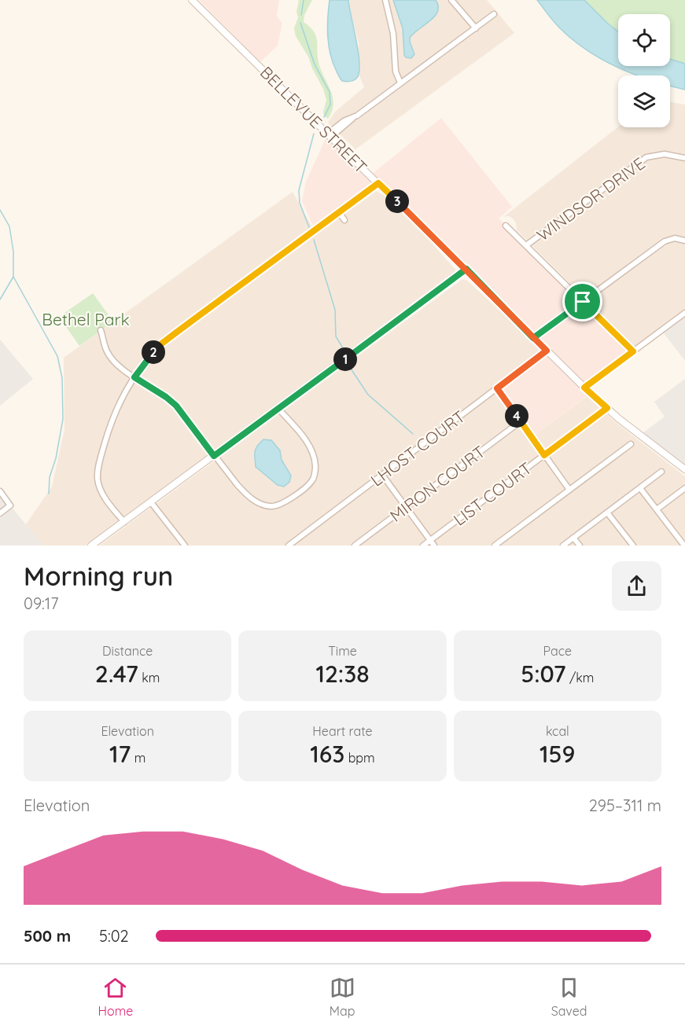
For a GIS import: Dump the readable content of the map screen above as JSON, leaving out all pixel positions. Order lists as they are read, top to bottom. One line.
{"streets":{"street":["BELLEVUE STREET","WINDSOR DRIVE","LHOST COURT","MIRON COURT","LIST COURT"]},"crossings":[["BELLEVUE STREET","LHOST COURT"],["BELLEVUE STREET","LIST COURT"]],"parks":["Bethel Park"],"page":{"pins":["3","2","1","4"],"heading":["Morning run","09:17"],"stats":[["Distance","2.47 km"],["Time","12:38"],["Pace","5:07 /km"],["Elevation","17 m"],["Heart rate","163 bpm"],["kcal","159"]],"chart":["Elevation","295–311 m"],"list":[{"name":"500 m","note":"5:02"}],"tabs":["Home","Map","Saved"]}}
